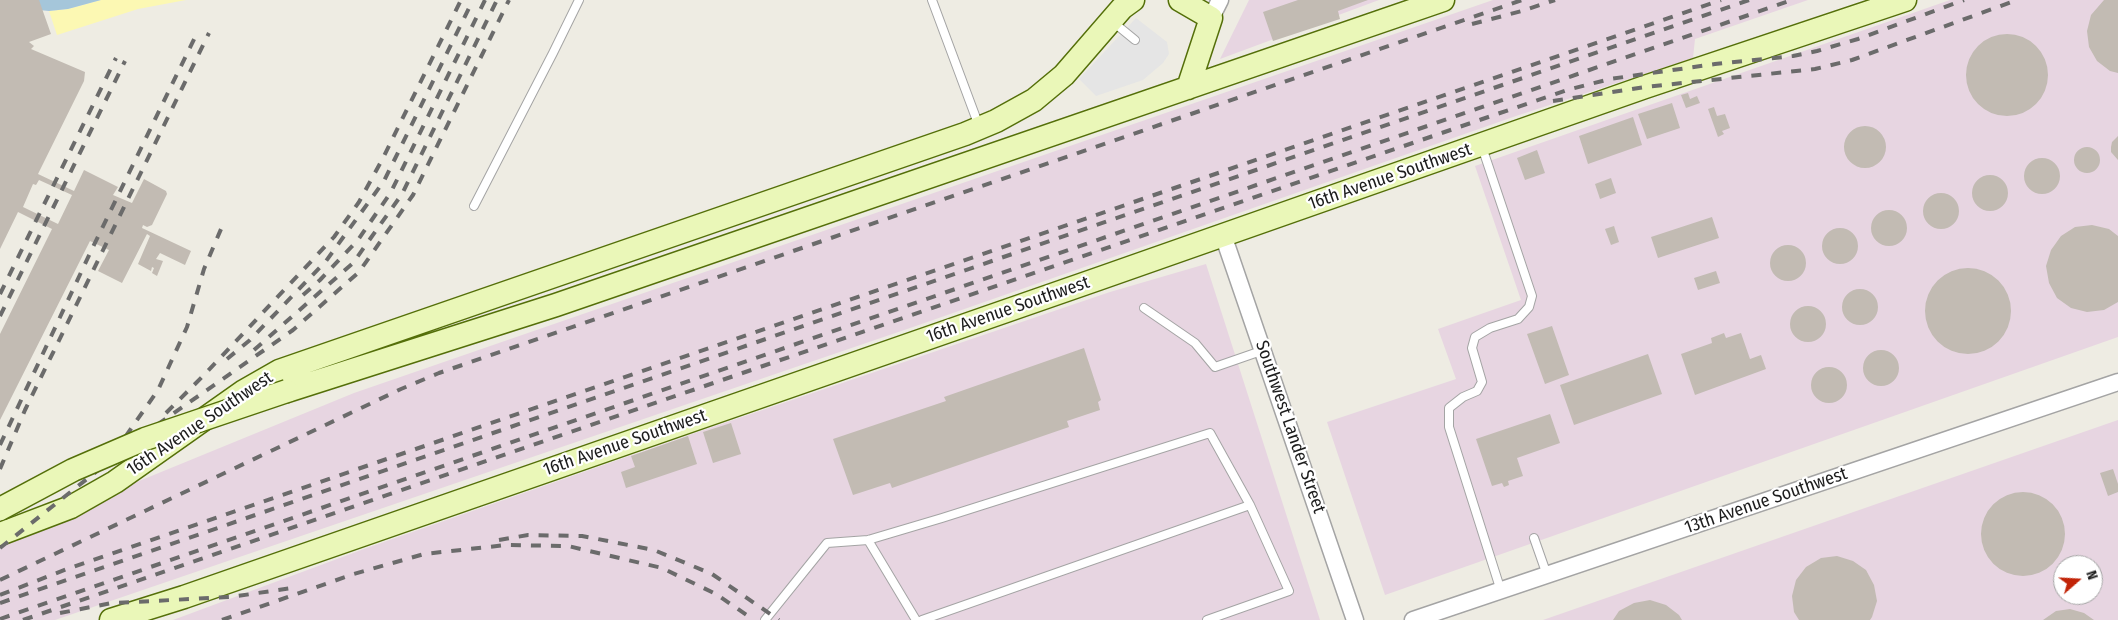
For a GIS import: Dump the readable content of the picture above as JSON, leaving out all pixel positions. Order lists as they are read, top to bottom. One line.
{"streets":{"street":["16th Avenue Southwest","Southwest Lander Street","13th Avenue Southwest"]},"crossings":[["16th Avenue Southwest","Southwest Lander Street"]],"north":"right"}
